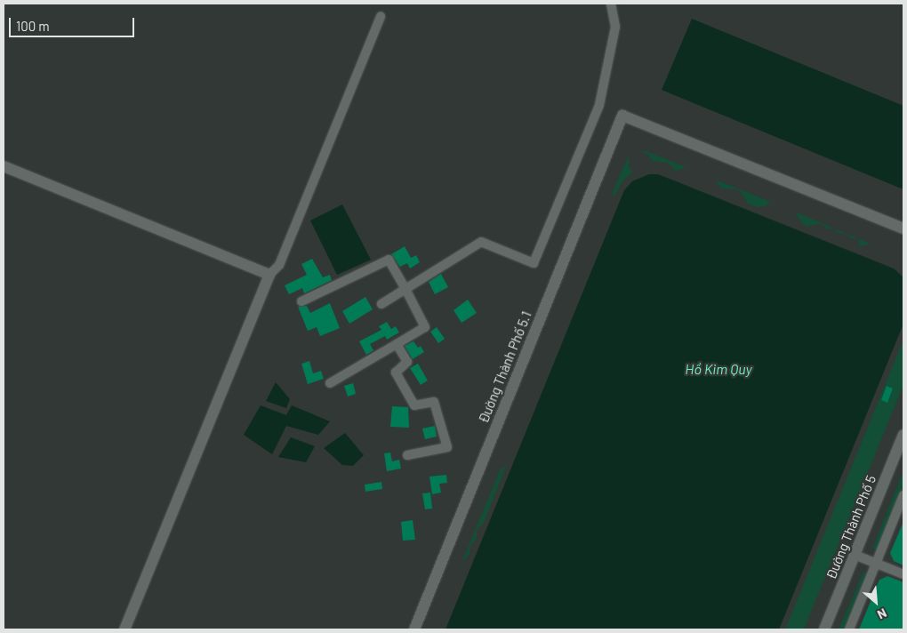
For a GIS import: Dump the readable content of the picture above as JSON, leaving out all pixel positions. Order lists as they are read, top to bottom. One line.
{"streets":{"street":["Đường Thành Phố 5.1","Đường Thành Phố 5"]},"water":["Hồ Kim Quy"],"scale_bar":"100 m","north":"bottom right"}
